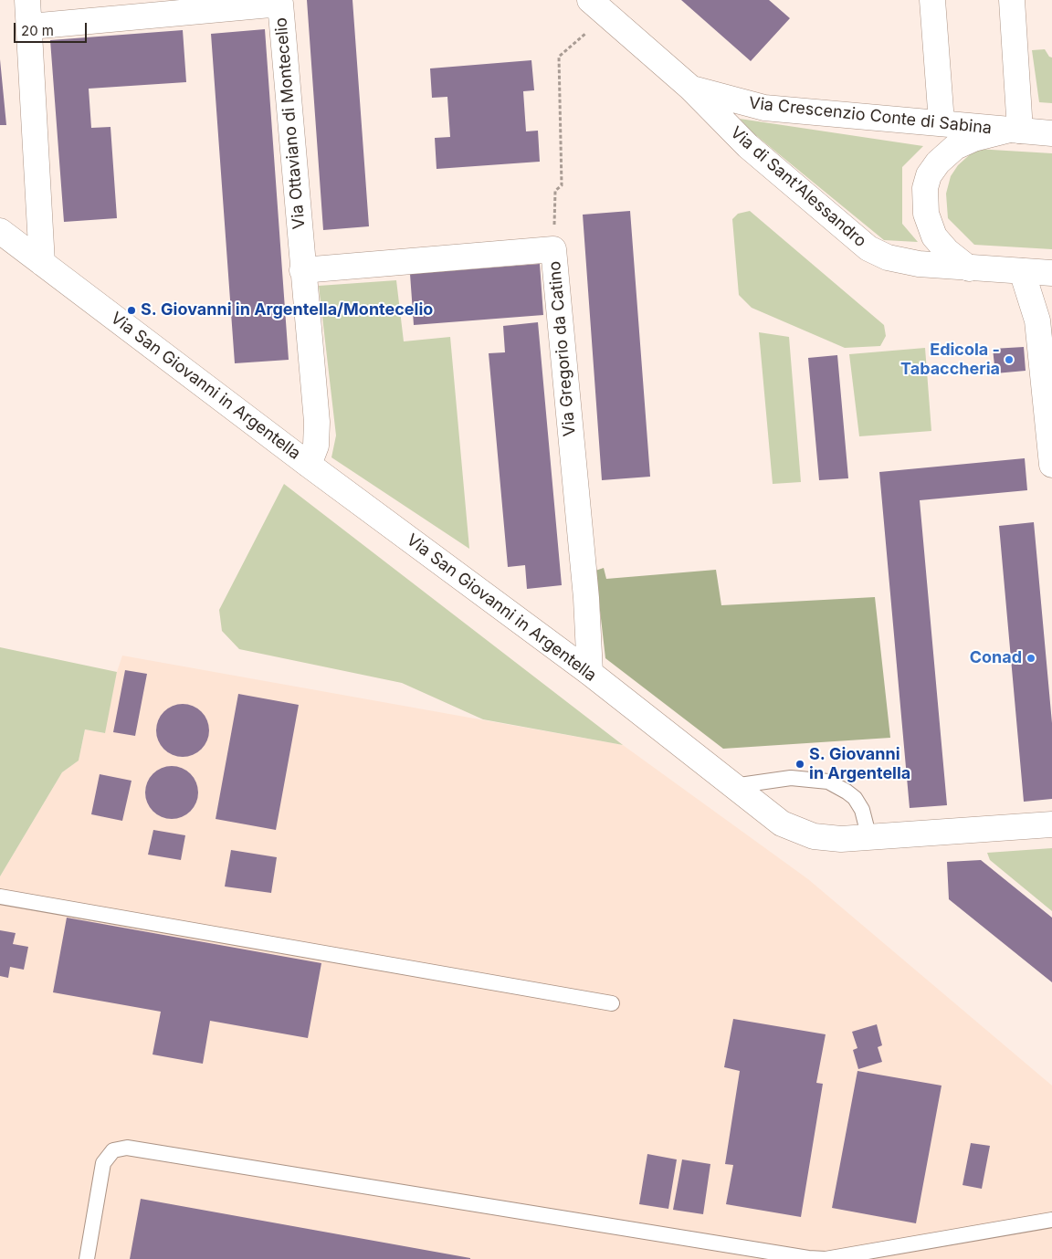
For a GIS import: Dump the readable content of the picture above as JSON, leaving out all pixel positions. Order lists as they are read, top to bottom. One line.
{"streets":{"street":["Via Crescenzio Conte di Sabina","Via Ottaviano di Montecelio","Via di Sant'Alessandro","Via Gregorio da Catino","Via San Giovanni in Argentella"]},"crossings":[["Via Crescenzio Conte di Sabina","Via di Sant'Alessandro"],["Via Ottaviano di Montecelio","Via Gregorio da Catino"],["Via Ottaviano di Montecelio","Via San Giovanni in Argentella"],["Via Gregorio da Catino","Via San Giovanni in Argentella"]],"places":["S. Giovanni in Argentella/Montecelio","Edicola - Tabaccheria","Conad","S. Giovanni in Argentella"],"scale_bar":"20 m"}
